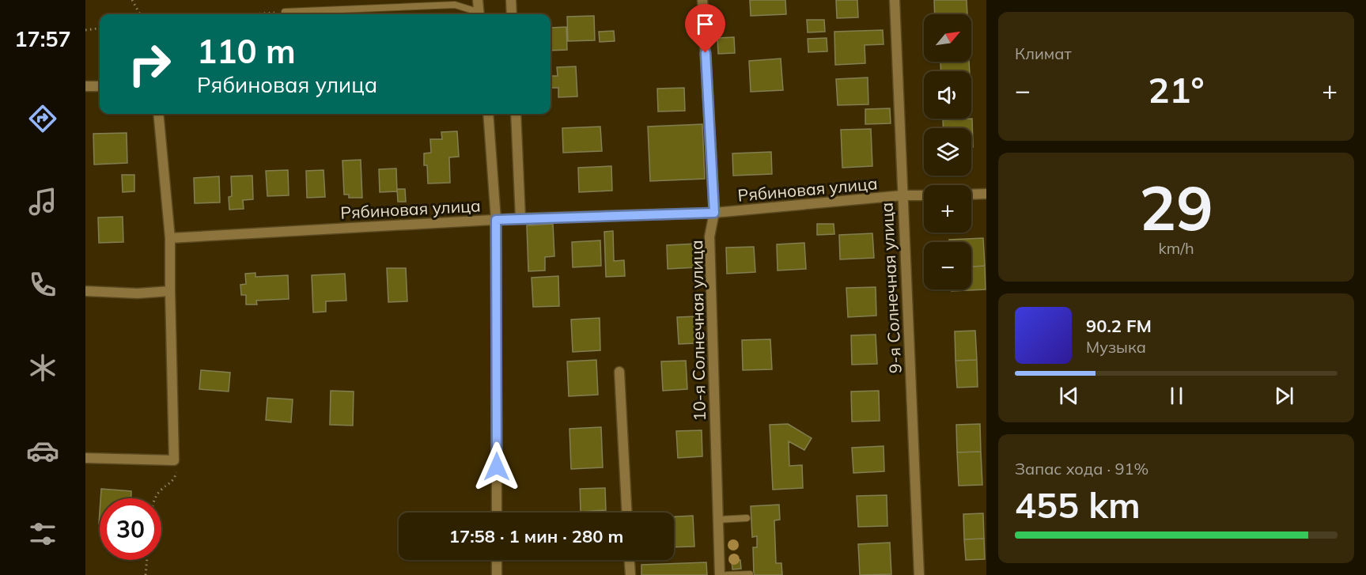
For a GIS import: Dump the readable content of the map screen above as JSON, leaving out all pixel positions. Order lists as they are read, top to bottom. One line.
{"streets":{"street":["Рябиновая улица","9-я Солнечная улица","10-я Солнечная улица"]},"crossings":[["Рябиновая улица","9-я Солнечная улица"],["Рябиновая улица","10-я Солнечная улица"]],"north":"top right","page":{"tabs":"17:57","tile":["Климат",["29","km/h"],["Запас хода · 91%","455 km"]],"map_buttons":["+","−"],"turn":["110 m","Рябиновая улица"],"heat":["−","21°","+"],"song":["90.2 FM","Музыка"],"limit":"30","trip":"17:58 · 1 мин · 280 m"}}
